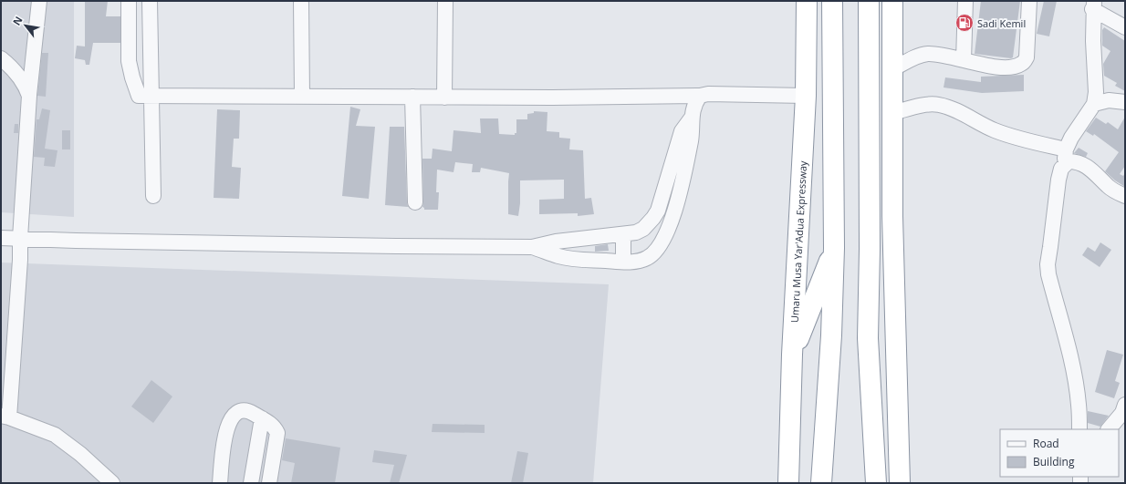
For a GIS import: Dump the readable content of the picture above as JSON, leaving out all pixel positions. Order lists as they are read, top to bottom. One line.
{"streets":{"highway":["Umaru Musa Yar'Adua Expressway"]},"places":{"fuel station":["Sadi Kemil"]},"legend":["Road","Building"],"north":"top left"}
